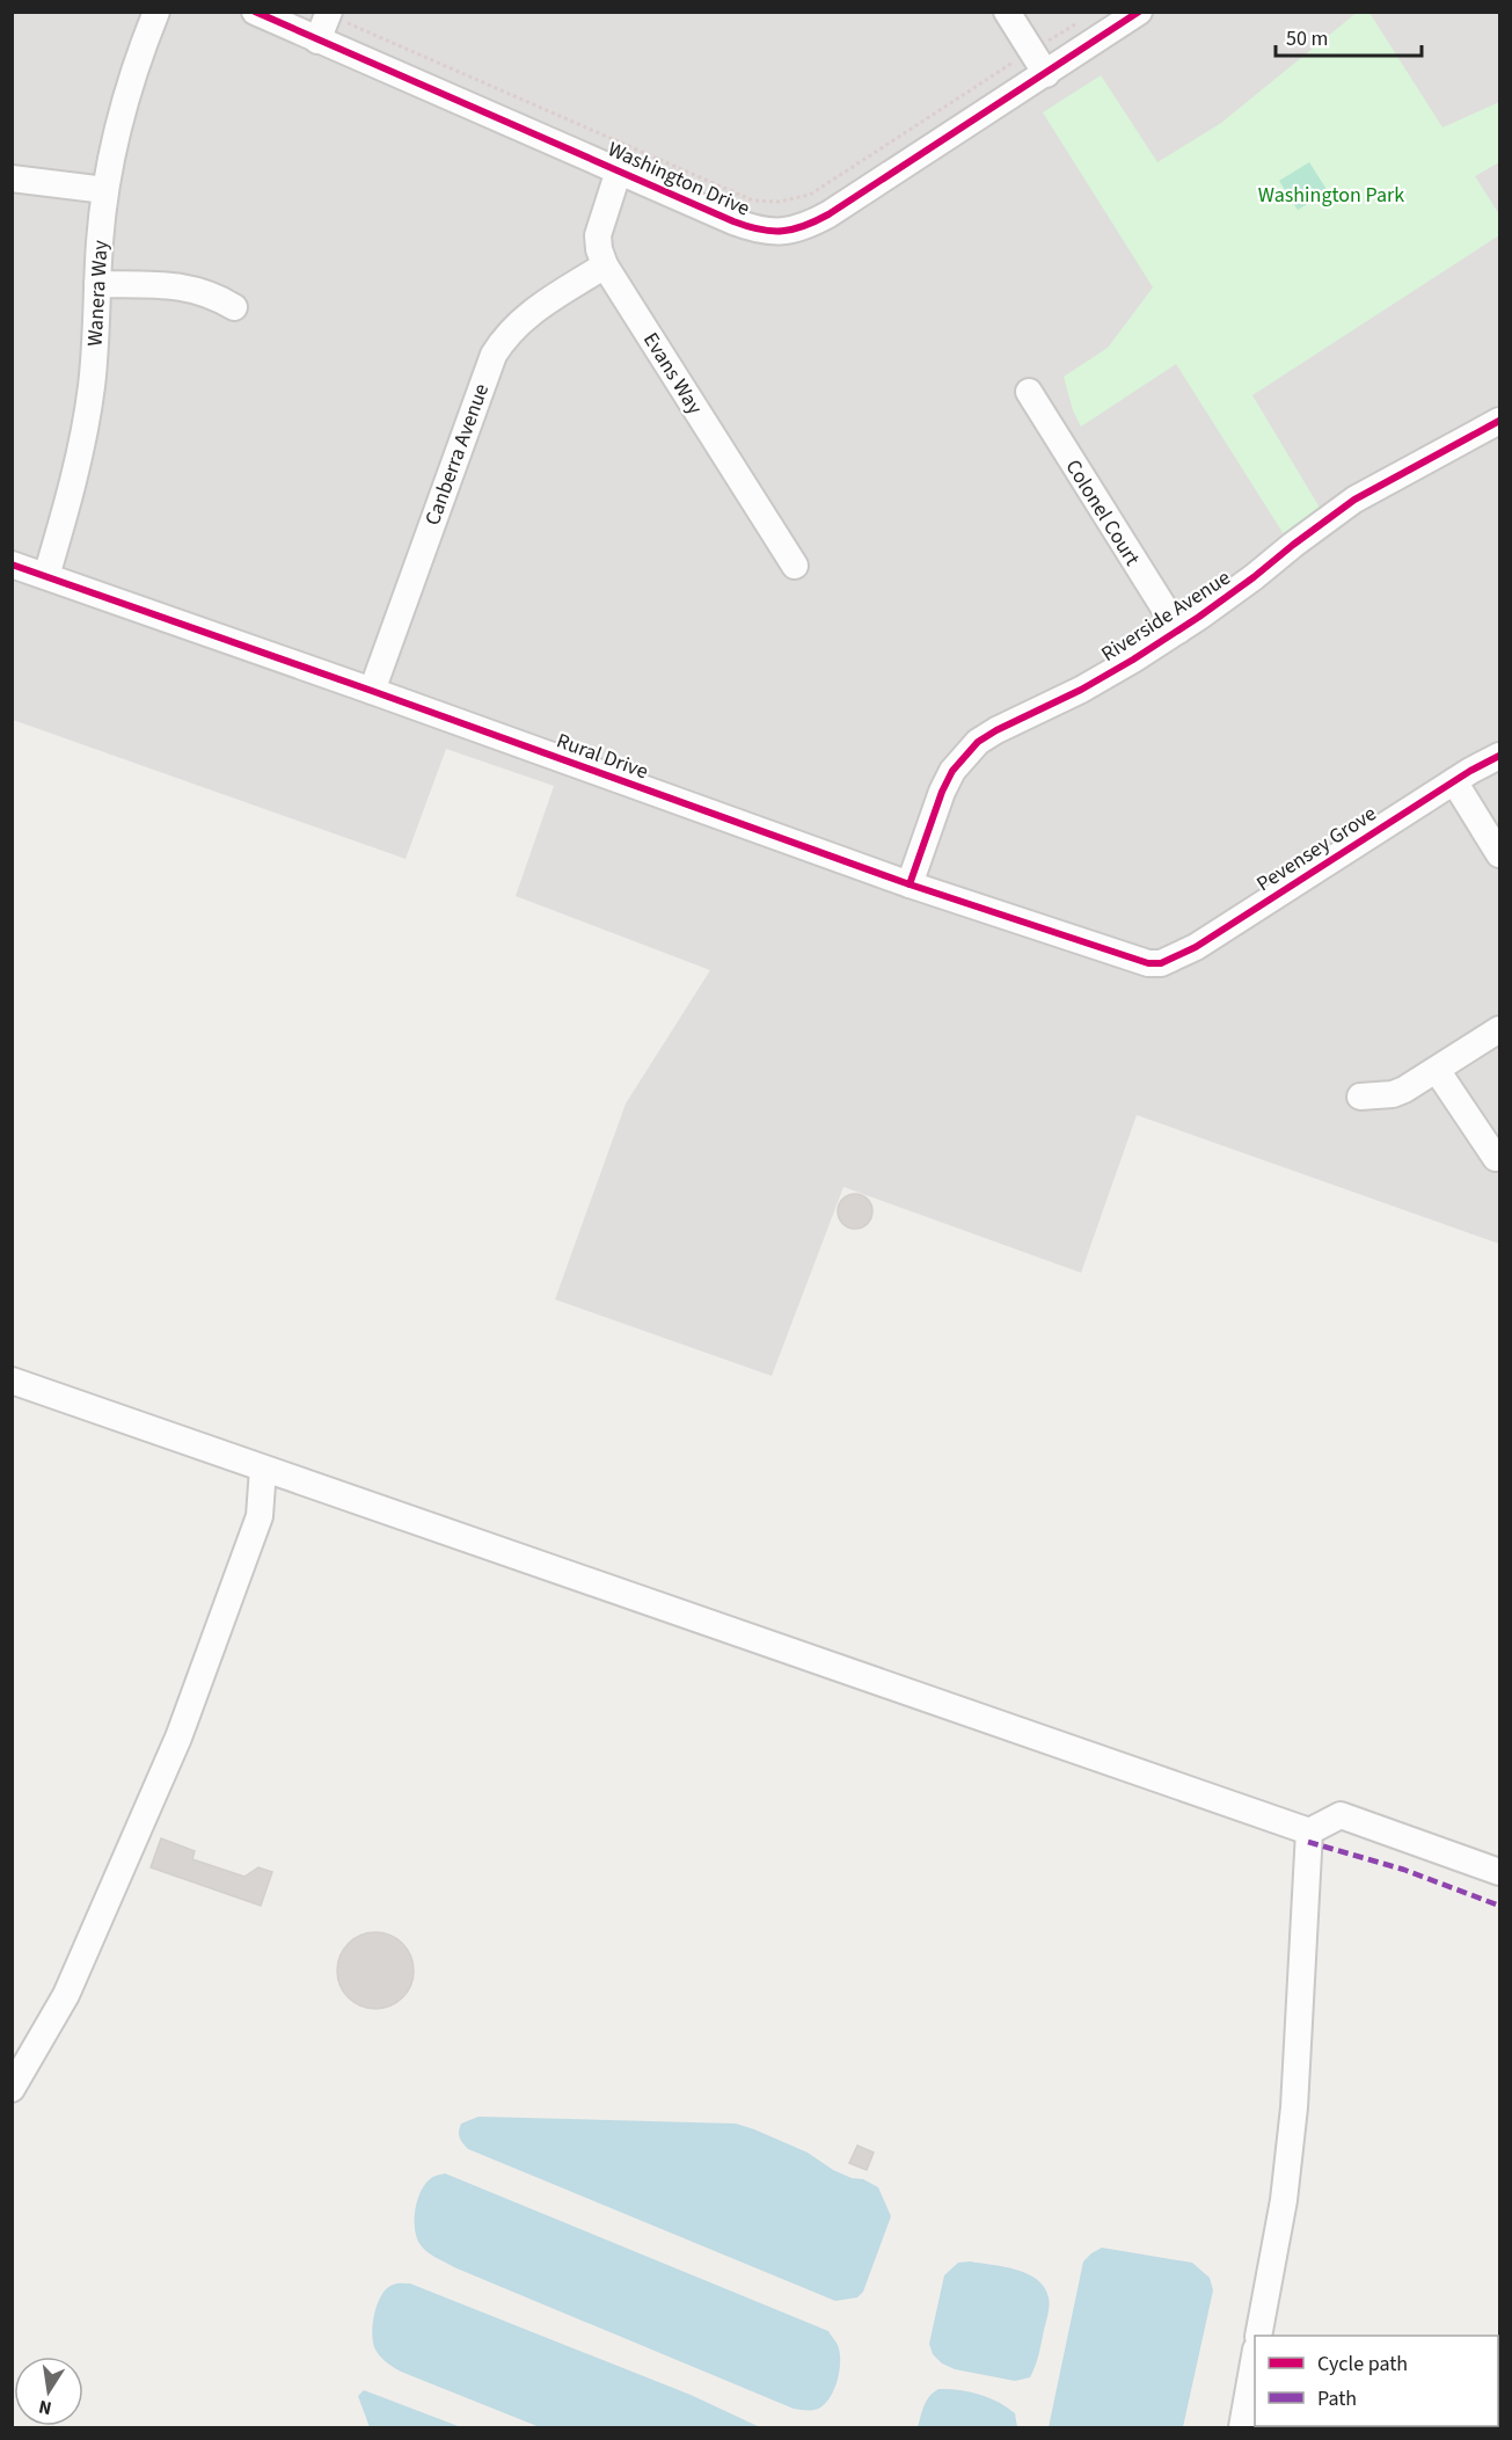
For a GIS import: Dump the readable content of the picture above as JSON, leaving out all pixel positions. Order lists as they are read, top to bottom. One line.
{"streets":{"street":["Washington Drive","Wanera Way","Evans Way","Canberra Avenue","Colonel Court","Riverside Avenue","Rural Drive","Pevensey Grove"]},"crossings":[["Washington Drive","Evans Way"],["Wanera Way","Rural Drive"],["Evans Way","Canberra Avenue"],["Canberra Avenue","Rural Drive"],["Colonel Court","Riverside Avenue"],["Riverside Avenue","Rural Drive"],["Rural Drive","Pevensey Grove"]],"parks":["Washington Park"],"legend":["Cycle path","Path"],"scale_bar":"50 m","north":"bottom"}
